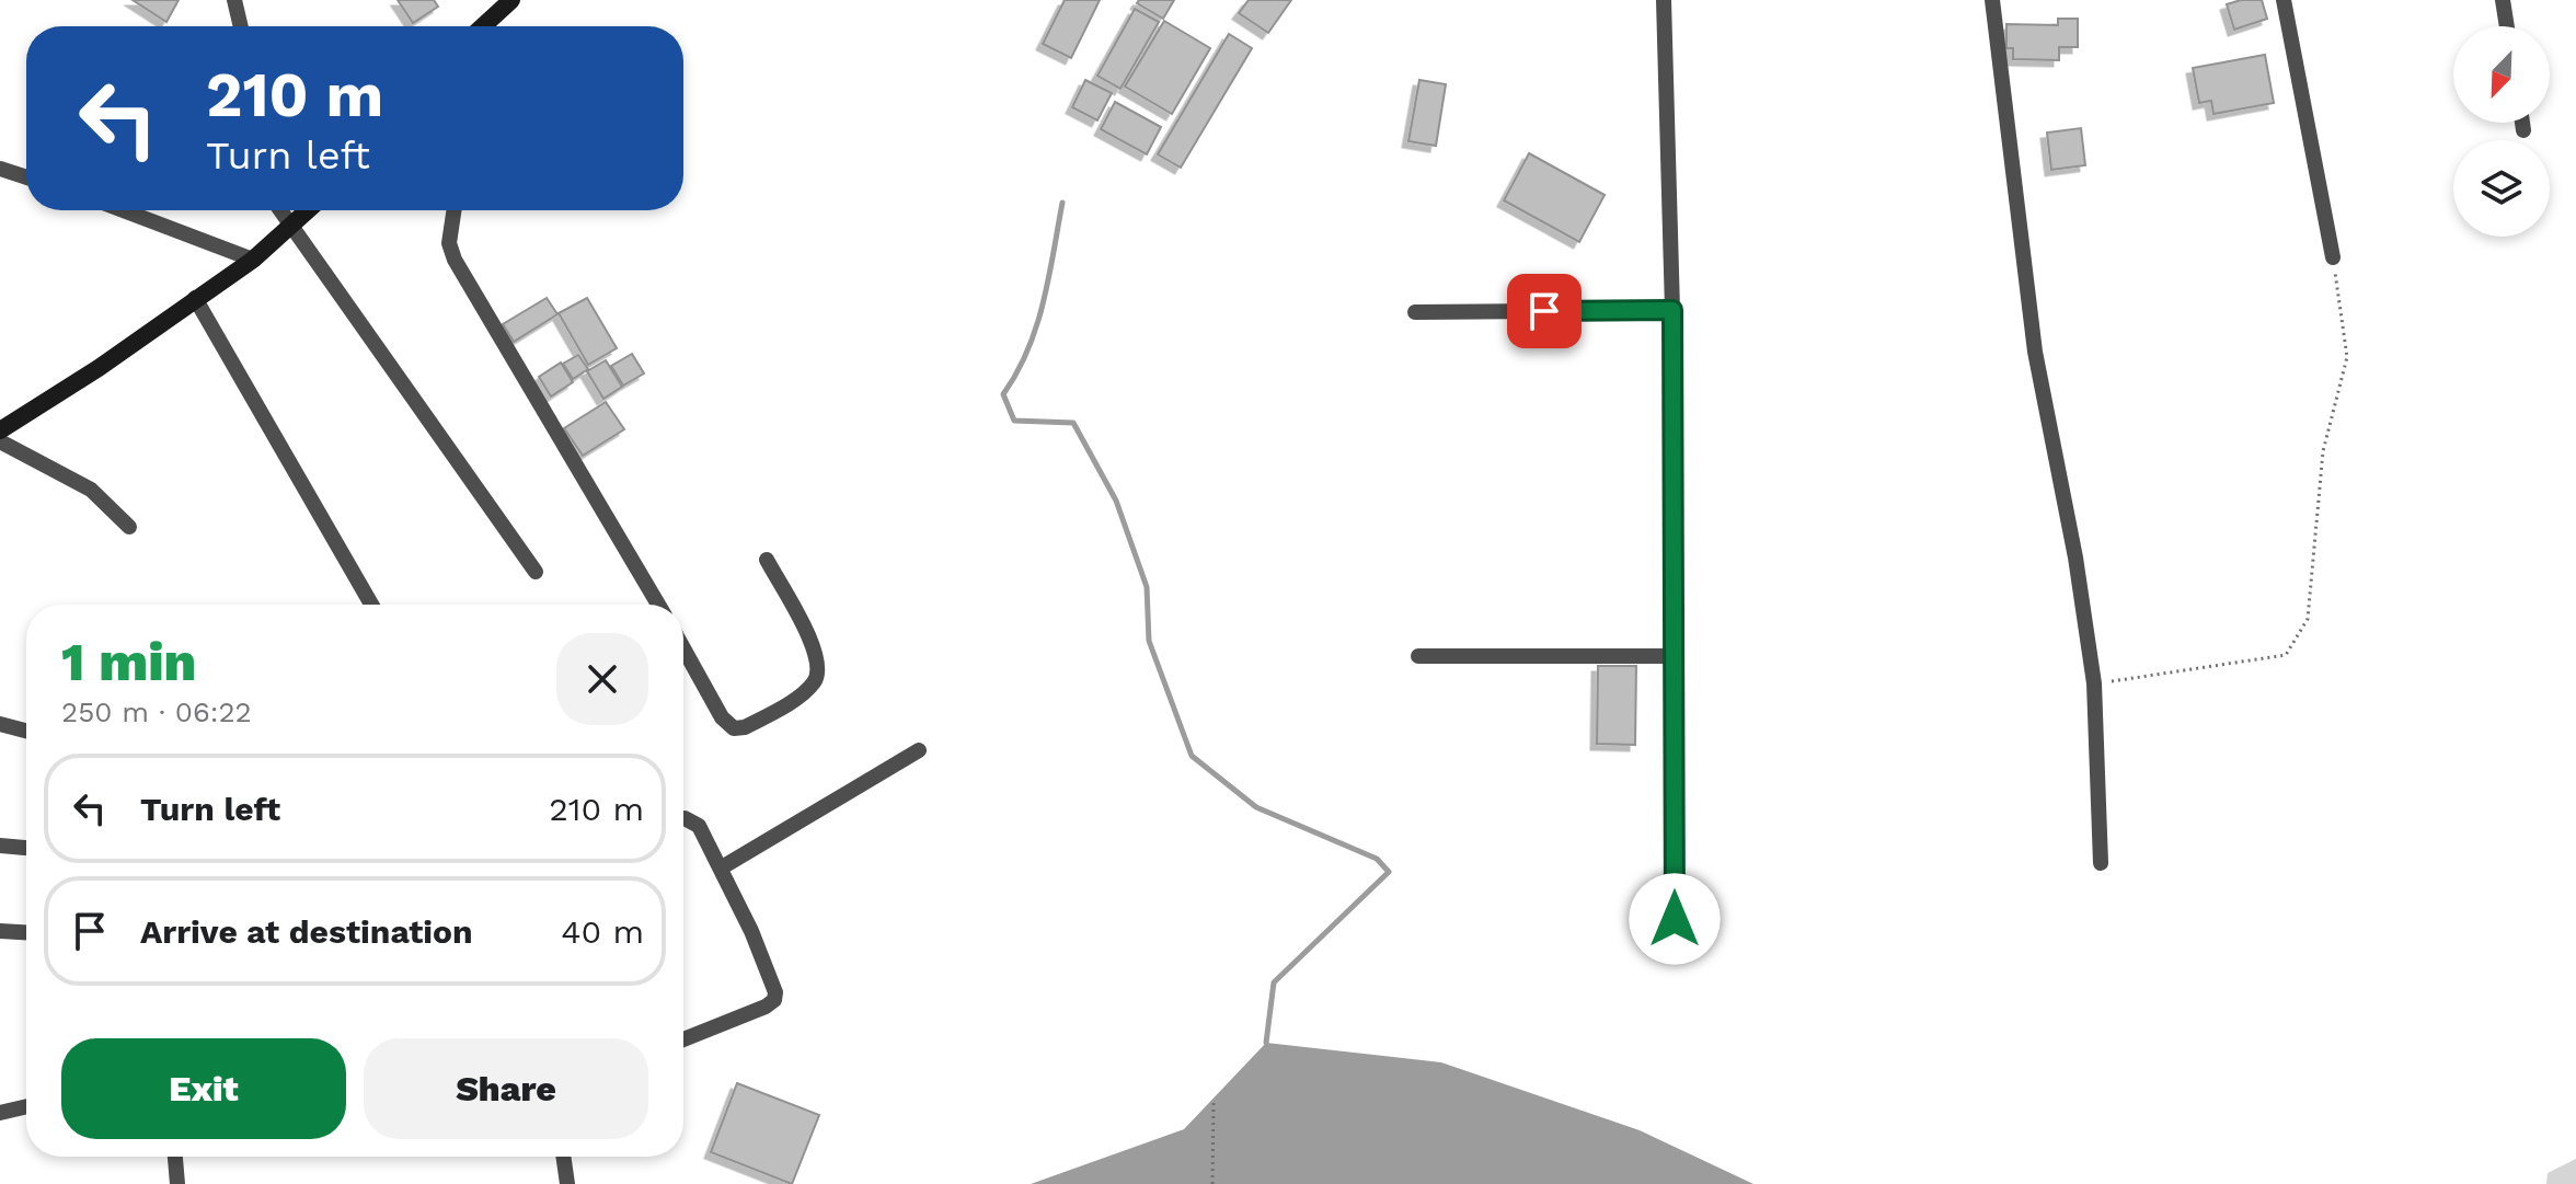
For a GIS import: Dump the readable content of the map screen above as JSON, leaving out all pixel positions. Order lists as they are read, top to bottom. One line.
{"north":"bottom left","page":{"turn":["210 m","Turn left"],"heading":["1 min","250 m · 06:22"],"list":[{"name":"Turn left","value":"210 m"},{"name":"Arrive at destination","value":"40 m"}],"buttons":["Exit","Share"]}}
